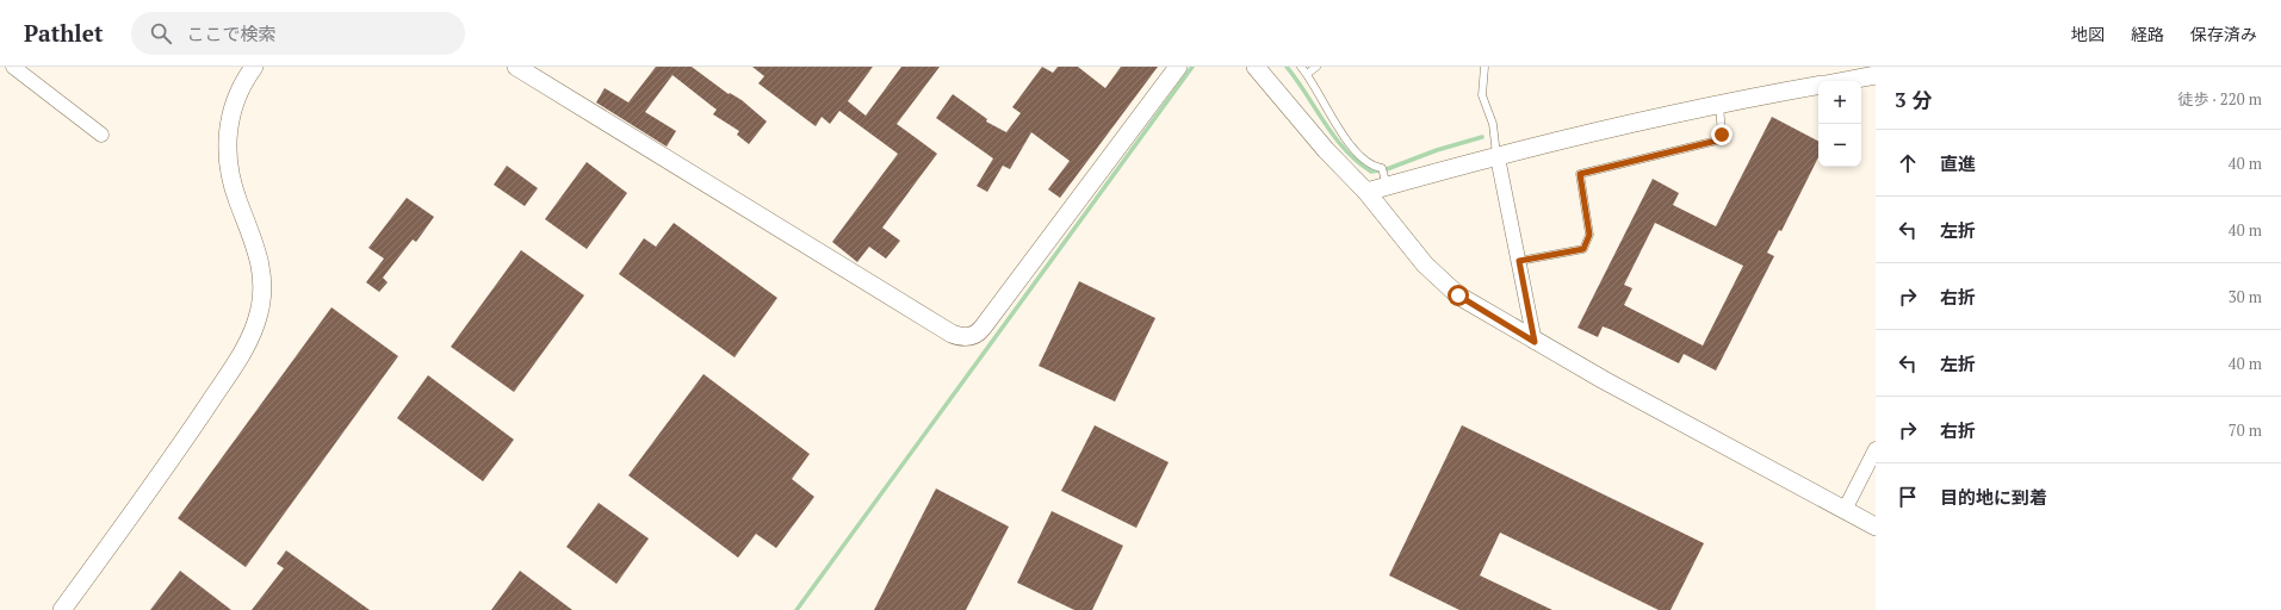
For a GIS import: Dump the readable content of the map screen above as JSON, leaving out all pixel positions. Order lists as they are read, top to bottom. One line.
{"page":{"header":"Pathlet","search":"ここで検索","nav":["地図","経路","保存済み"],"heading":["3 分","徒歩 · 220 m"],"map_buttons":["+","−"],"list":[["直進","40 m"],["左折","40 m"],["右折","30 m"],["左折","40 m"],["右折","70 m"],"目的地に到着"]}}
